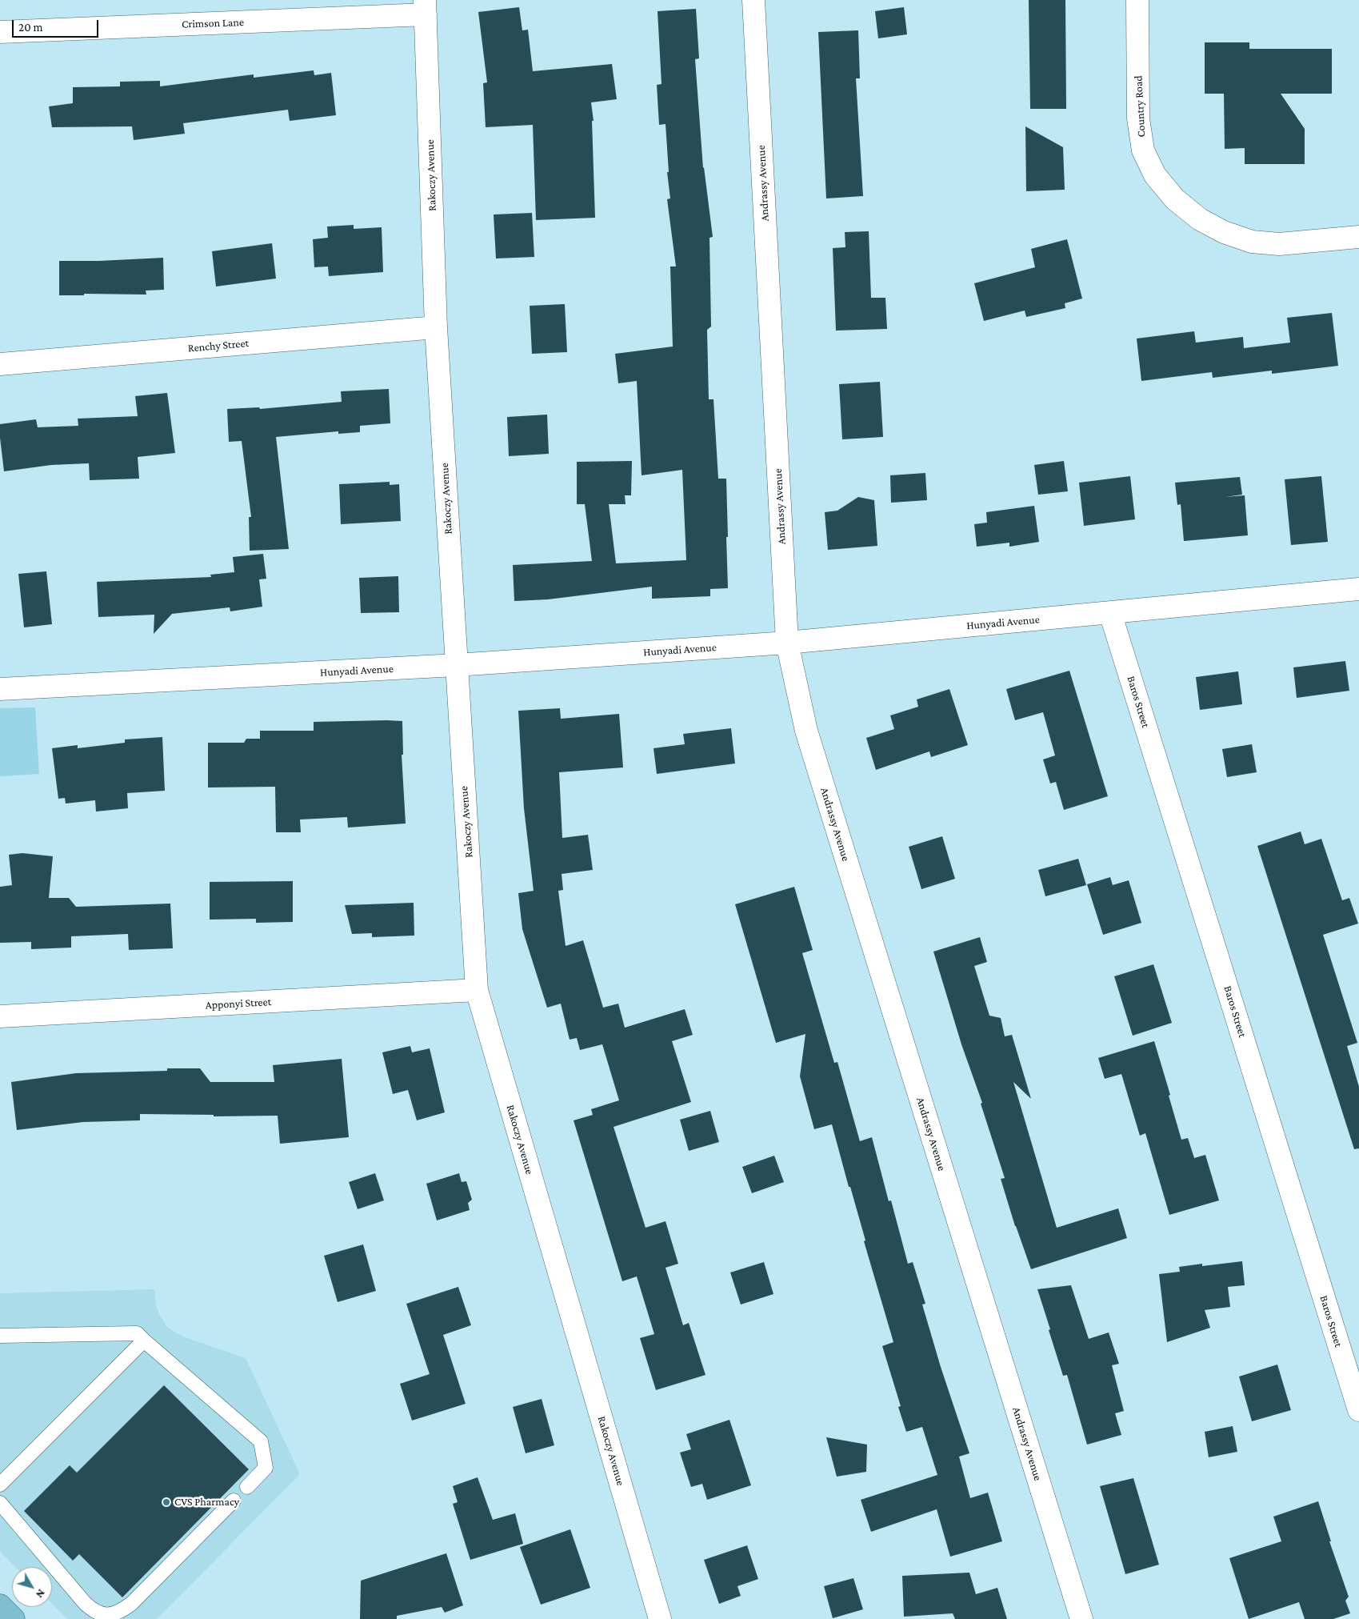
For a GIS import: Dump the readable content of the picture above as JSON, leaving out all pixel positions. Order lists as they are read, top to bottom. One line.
{"streets":{"street":["Crimson Lane","Country Road","Rakoczy Avenue","Andrassy Avenue","Renchy Street","Hunyadi Avenue","Baros Street","Apponyi Street"]},"crossings":[["Crimson Lane","Rakoczy Avenue"],["Rakoczy Avenue","Renchy Street"],["Rakoczy Avenue","Hunyadi Avenue"],["Rakoczy Avenue","Apponyi Street"],["Andrassy Avenue","Hunyadi Avenue"],["Hunyadi Avenue","Baros Street"]],"places":["CVS Pharmacy"],"scale_bar":"20 m","north":"bottom right"}
